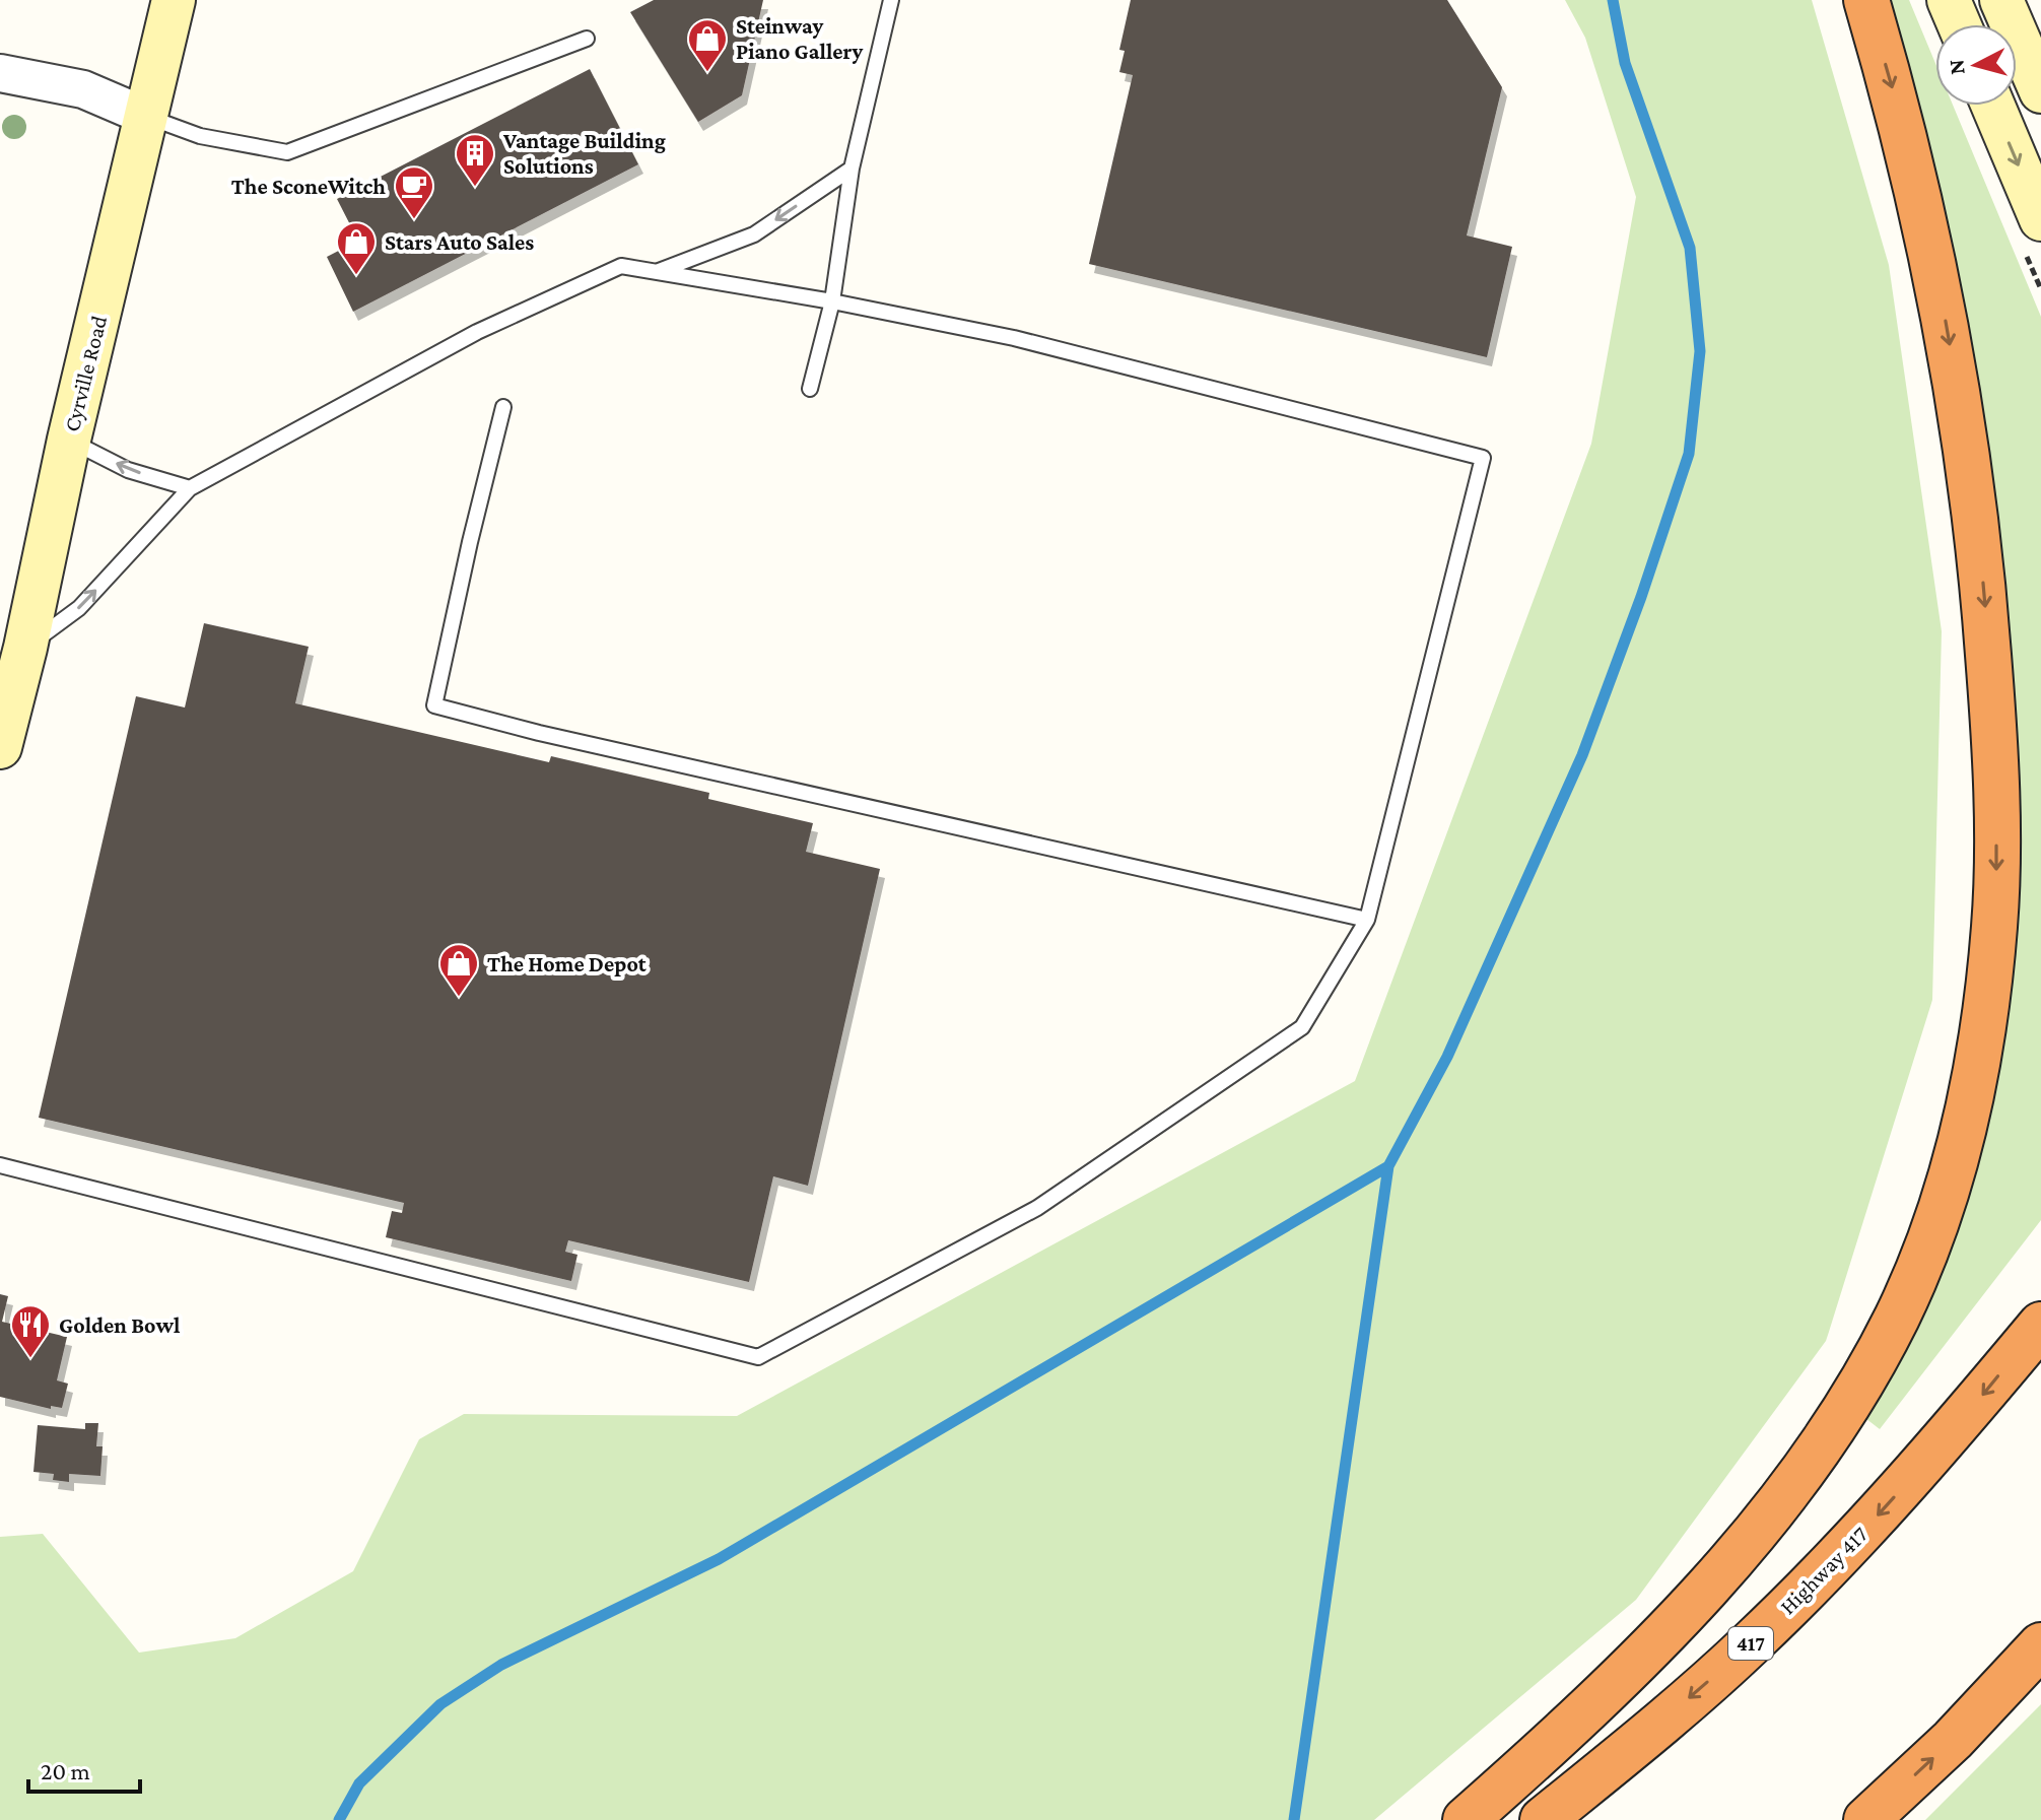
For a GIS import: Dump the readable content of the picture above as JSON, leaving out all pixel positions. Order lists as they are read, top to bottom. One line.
{"streets":{"highway":["Highway 417","417"],"main road":["Cyrville Road"]},"places":{"shop":["Steinway Piano Gallery","Stars Auto Sales","The Home Depot"],"building":["Vantage Building Solutions"],"cafe":["The SconeWitch"],"restaurant":["Golden Bowl"]},"scale_bar":"20 m","north":"left"}
